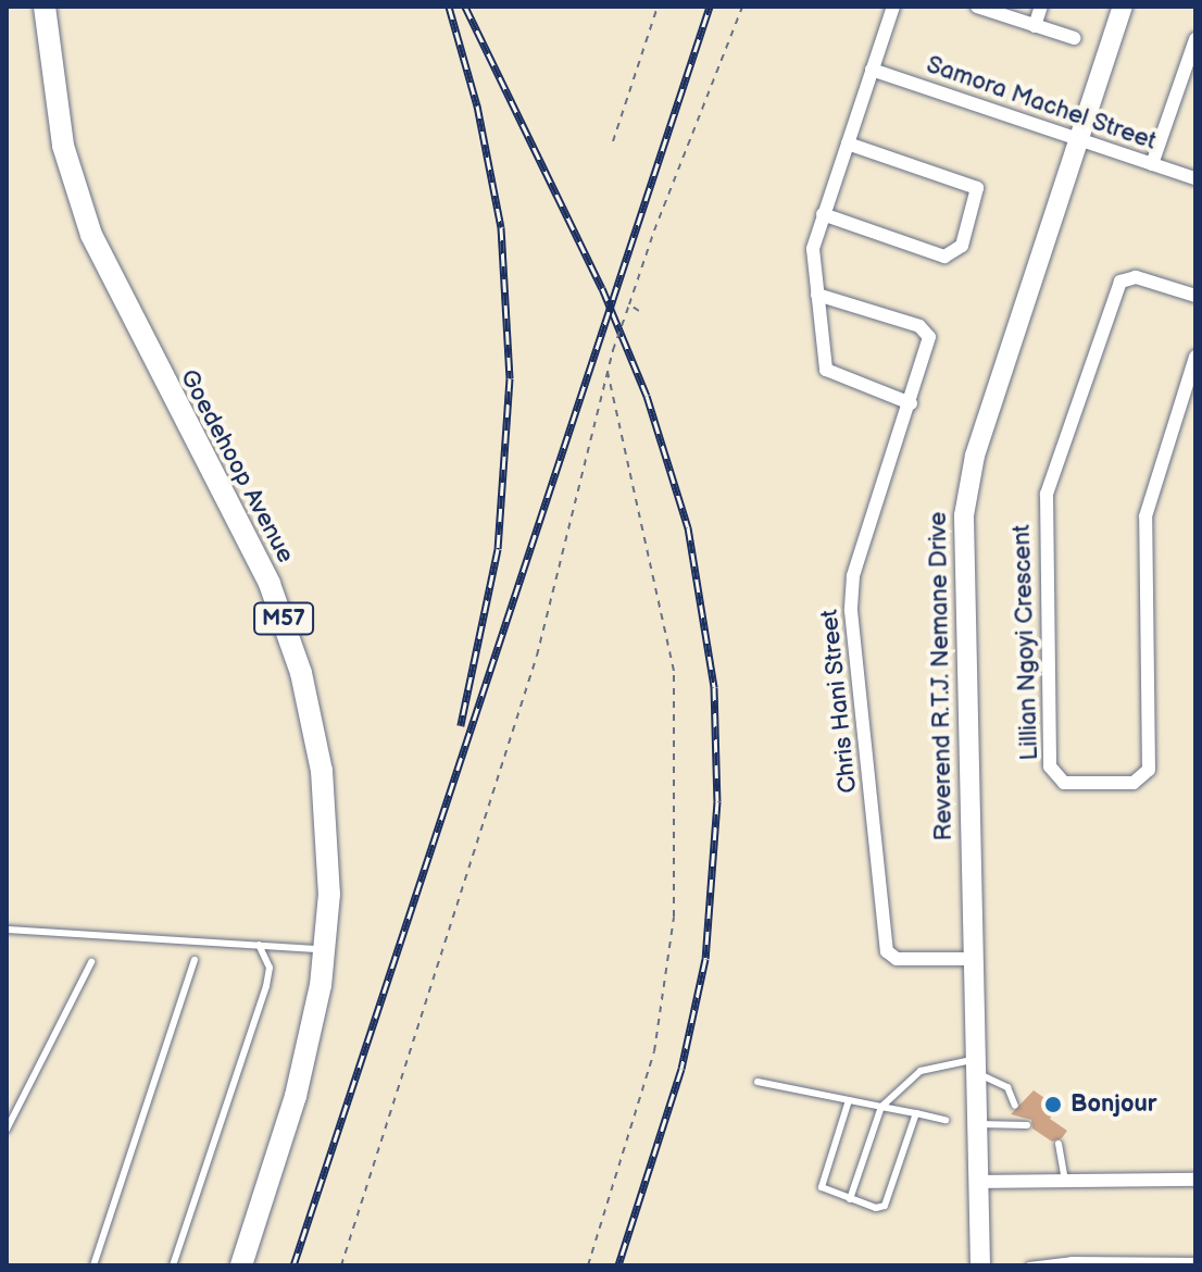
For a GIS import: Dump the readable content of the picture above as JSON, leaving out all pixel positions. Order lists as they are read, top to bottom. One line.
{"streets":{"main road":["Goedehoop Avenue","M57"],"street":["Samora Machel Street","Lillian Ngoyi Crescent","Reverend R.T.J. Nemane Drive","Chris Hani Street"]},"crossings":[["Samora Machel Street","Reverend R.T.J. Nemane Drive"],["Reverend R.T.J. Nemane Drive","Chris Hani Street"]],"places":["Bonjour"]}
